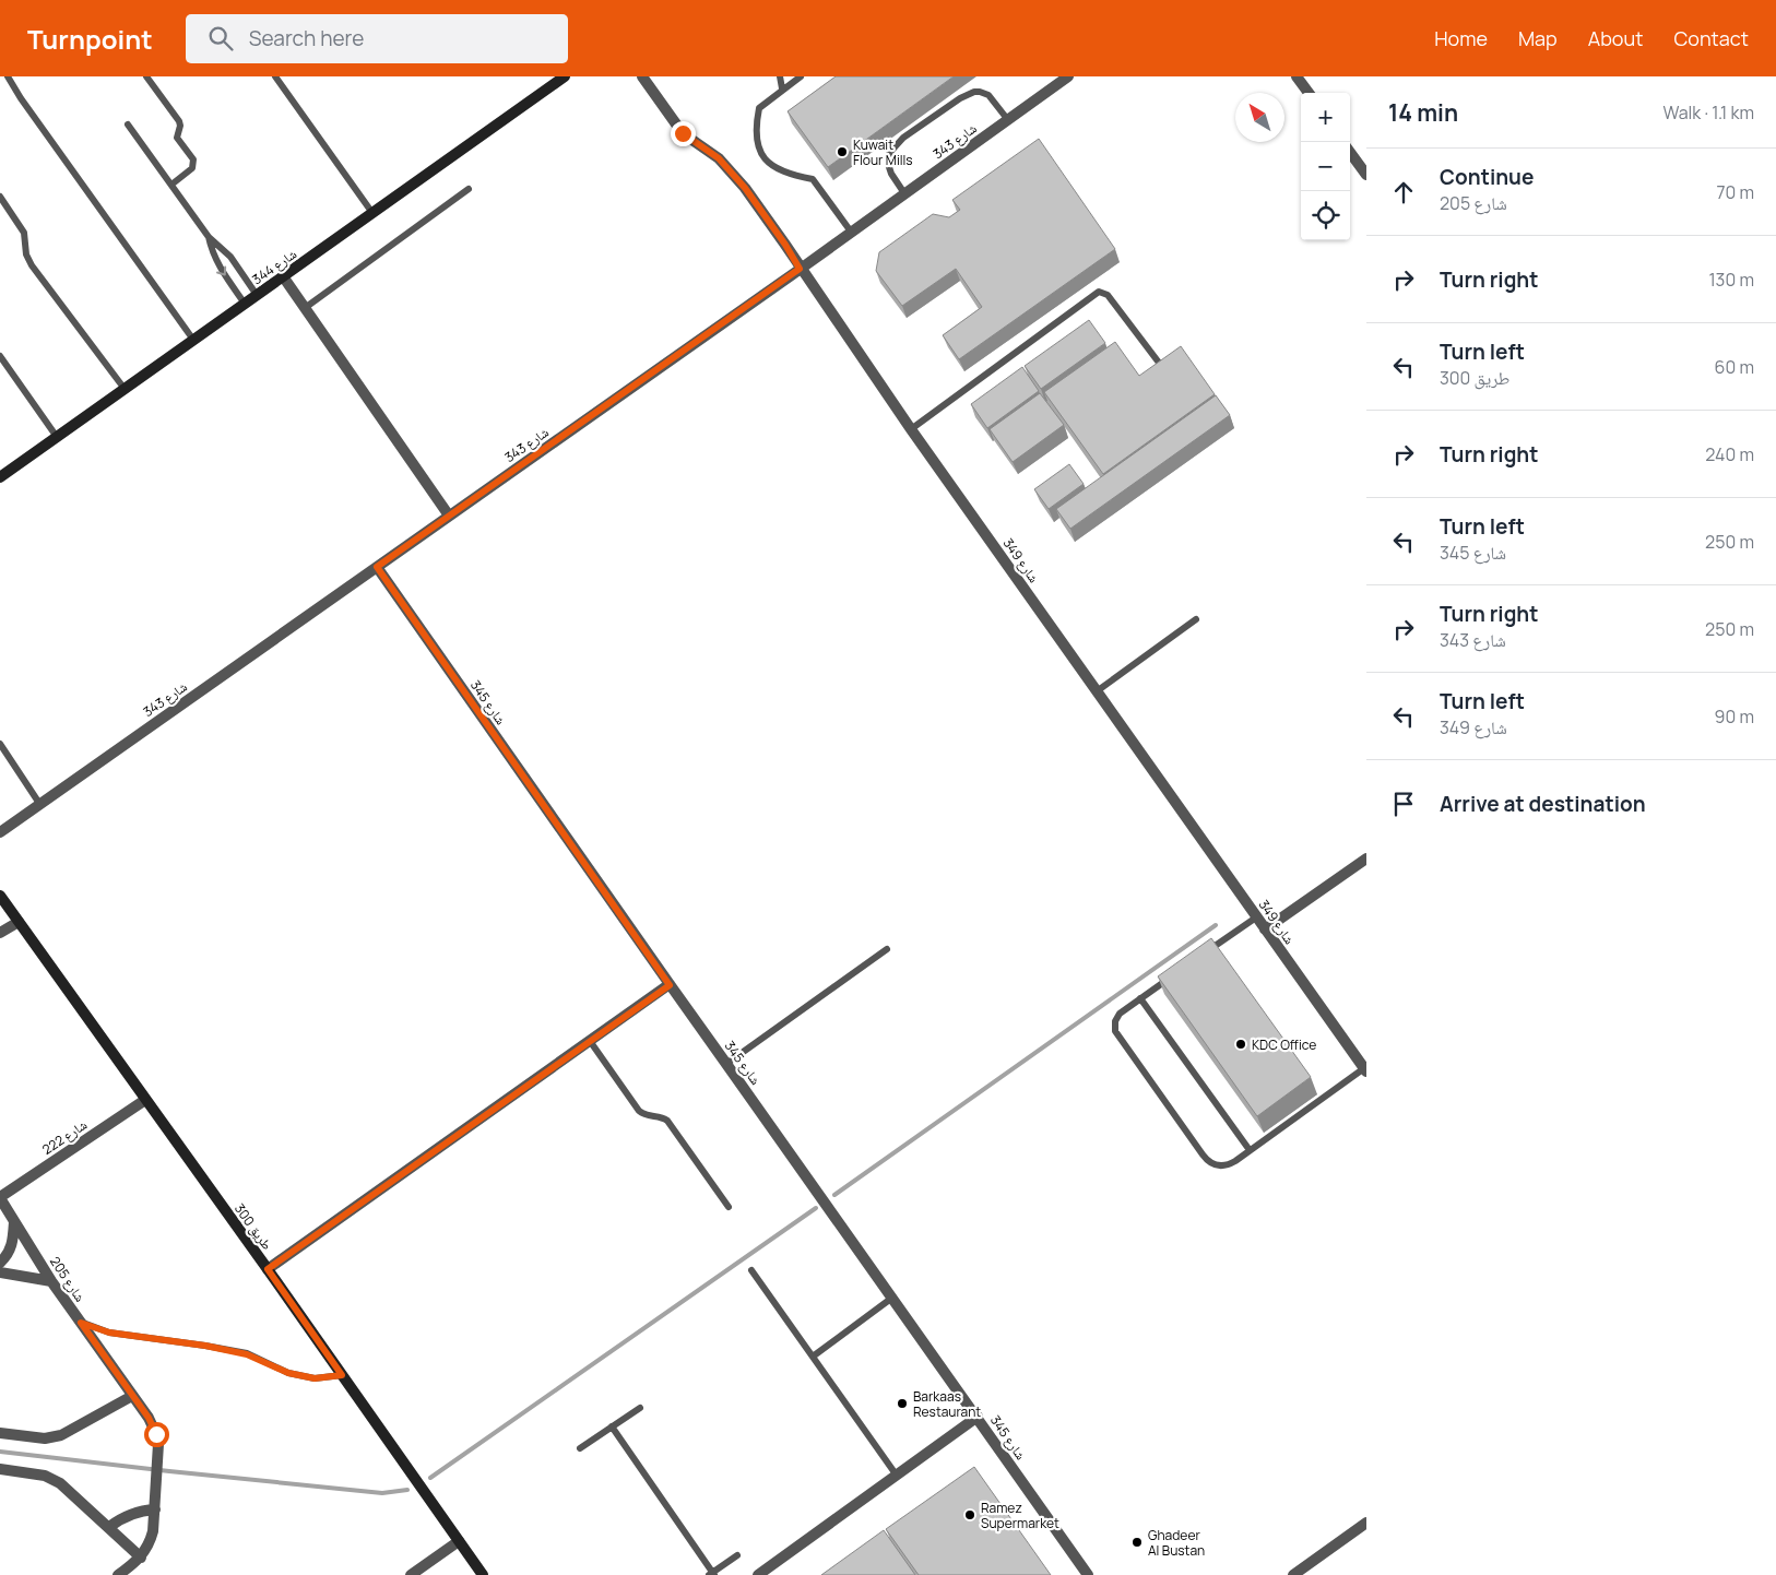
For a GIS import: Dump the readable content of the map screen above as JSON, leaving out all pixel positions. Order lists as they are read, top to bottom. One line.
{"streets":{"main road":["شارع 344","طريق 300"],"street":["شارع 343","شارع 349","شارع 345","شارع 222","شارع 205"]},"crossings":[["شارع 343","شارع 349"],["شارع 343","شارع 345"],["شارع 222","طريق 300"],["شارع 222","شارع 205"]],"places":["Kuwait Flour Mills","KDC Office","Barkaas Restaurant","Ramez Supermarket","Ghadeer Al Bustan"],"north":"top left","page":{"header":"Turnpoint","search":"Search here","nav":["Home","Map","About","Contact"],"heading":["14 min","Walk · 1.1 km"],"map_buttons":["+","−"],"list":[["Continue","شارع 205","70 m"],["Turn right","130 m"],["Turn left","طريق 300","60 m"],["Turn right","240 m"],["Turn left","شارع 345","250 m"],["Turn right","شارع 343","250 m"],["Turn left","شارع 349","90 m"],"Arrive at destination"]}}
